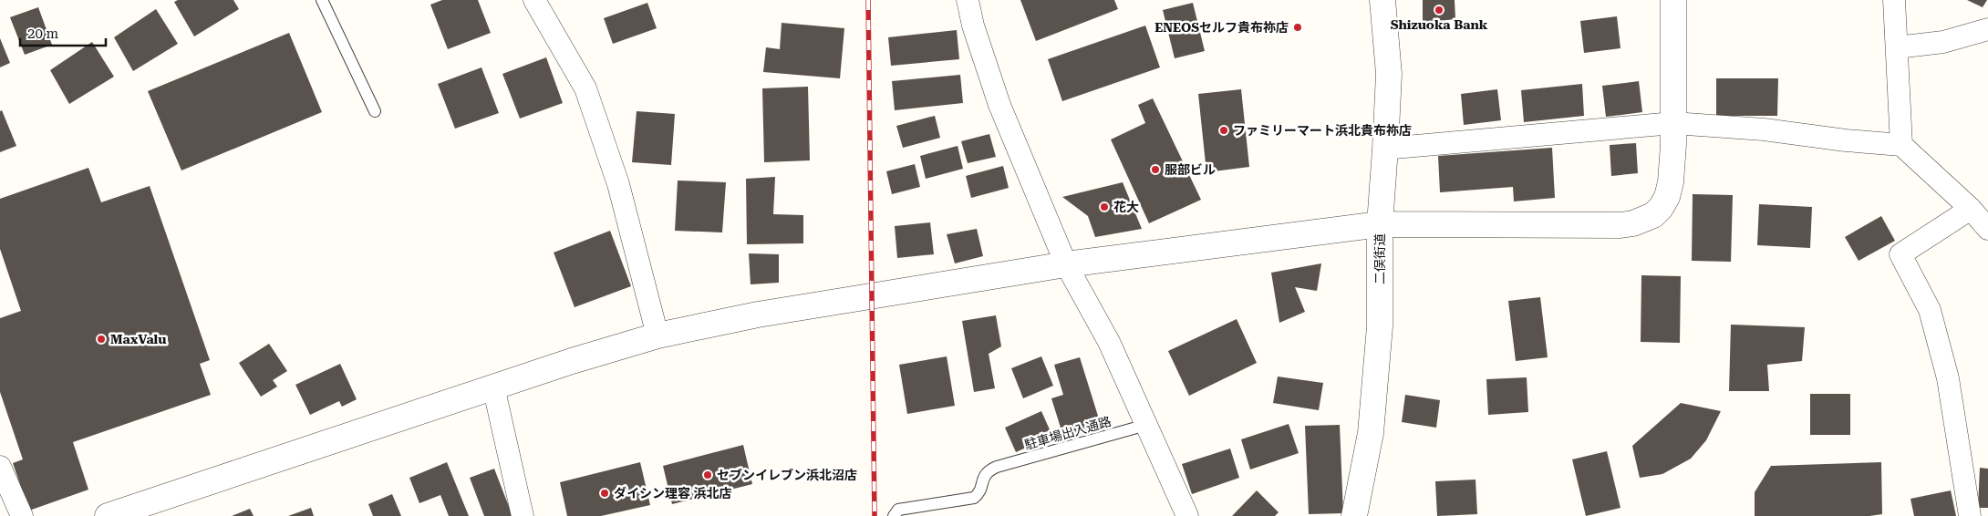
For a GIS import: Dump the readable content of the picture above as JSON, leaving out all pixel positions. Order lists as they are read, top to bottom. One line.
{"streets":{"street":["二俣街道"],"lane":["駐車場出入通路"]},"places":["Shizuoka Bank","ENEOSセルフ貴布祢店","ファミリーマート浜北貴布祢店","服部ビル","花大","MaxValu","セブンイレブン浜北沼店","ダイシン理容 浜北店"],"scale_bar":"20 m"}
